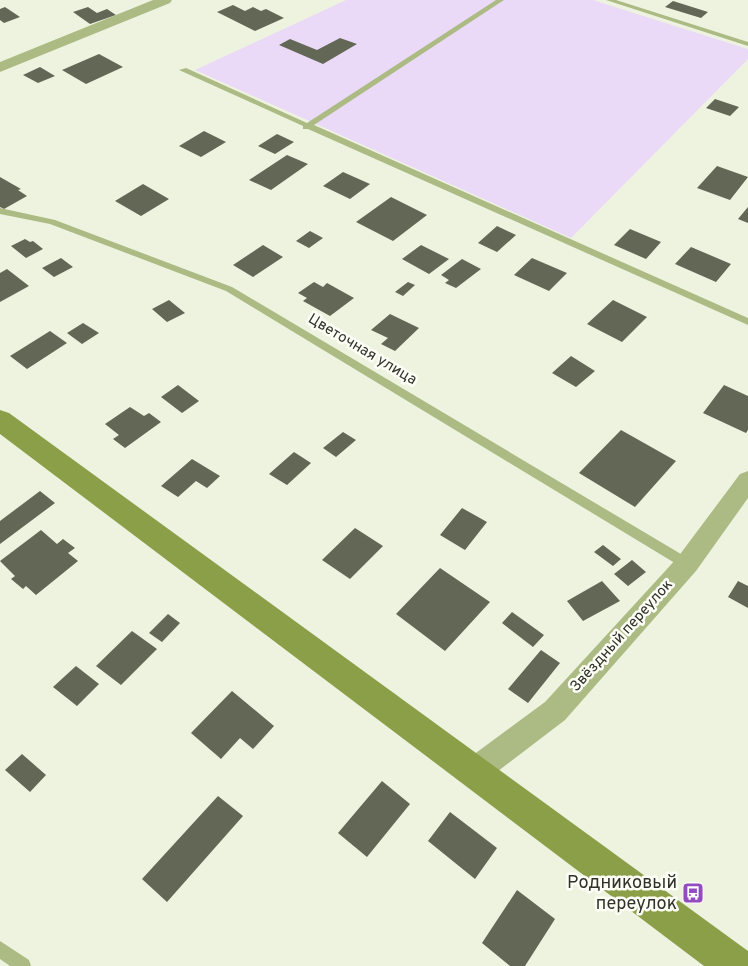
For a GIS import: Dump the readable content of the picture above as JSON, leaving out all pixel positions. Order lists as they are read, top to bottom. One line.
{"streets":{"street":["Звёздный переулок"],"lane":["Цветочная улица"]},"crossings":[["Цветочная улица","Звёздный переулок"]],"places":{"bus stop":["Родниковый переулок"]}}
